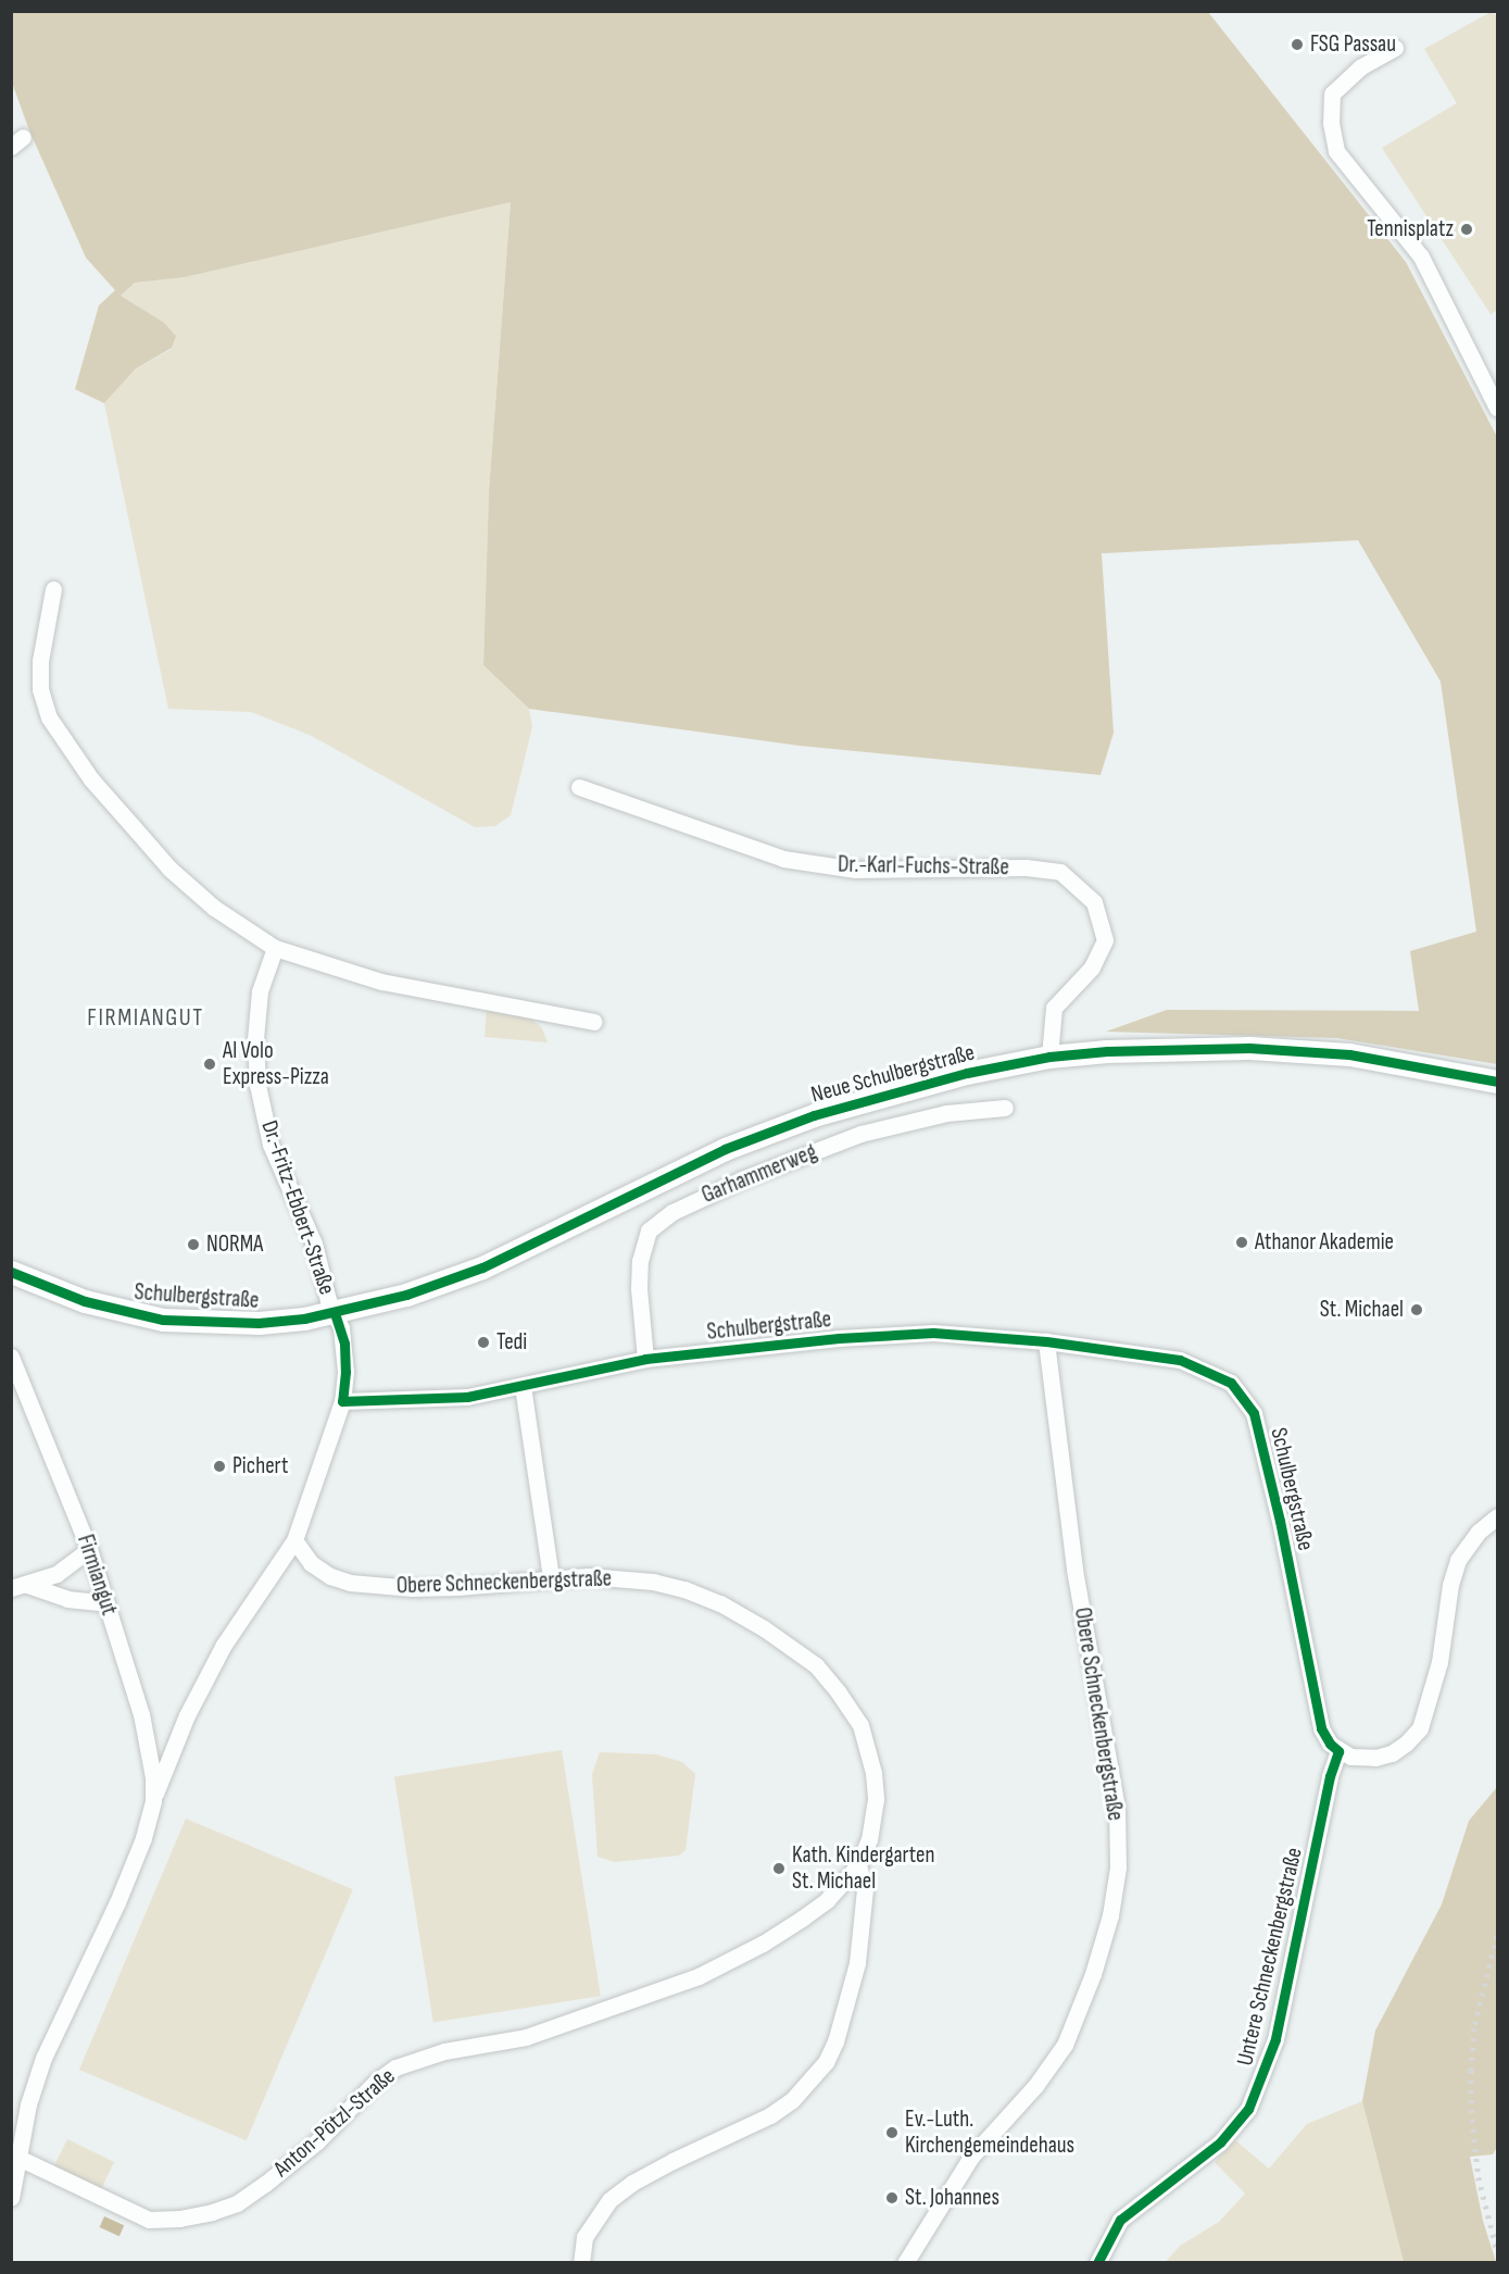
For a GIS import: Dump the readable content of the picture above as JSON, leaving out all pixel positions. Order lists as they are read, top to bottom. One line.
{"streets":{"street":["Dr.-Karl-Fuchs-Straße","Neue Schulbergstraße","Garhammerweg","Dr.-Fritz-Ebbert-Straße","Schulbergstraße","Firmiangut","Obere Schneckenbergstraße","Untere Schneckenbergstraße","Anton-Pötzl-Straße"]},"crossings":[["Dr.-Karl-Fuchs-Straße","Neue Schulbergstraße"],["Neue Schulbergstraße","Dr.-Fritz-Ebbert-Straße"],["Neue Schulbergstraße","Schulbergstraße"],["Garhammerweg","Schulbergstraße"],["Dr.-Fritz-Ebbert-Straße","Schulbergstraße"],["Schulbergstraße","Firmiangut"],["Schulbergstraße","Obere Schneckenbergstraße"],["Schulbergstraße","Untere Schneckenbergstraße"],["Firmiangut","Obere Schneckenbergstraße"],["Firmiangut","Anton-Pötzl-Straße"],["Obere Schneckenbergstraße","Anton-Pötzl-Straße"]],"districts":["FIRMIANGUT"],"places":["FSG Passau","Tennisplatz","Al Volo Express-Pizza","Athanor Akademie","NORMA","St. Michael","Tedi","Pichert","Kath. Kindergarten St. Michael","Ev.-Luth. Kirchengemeindehaus","St. Johannes"]}
